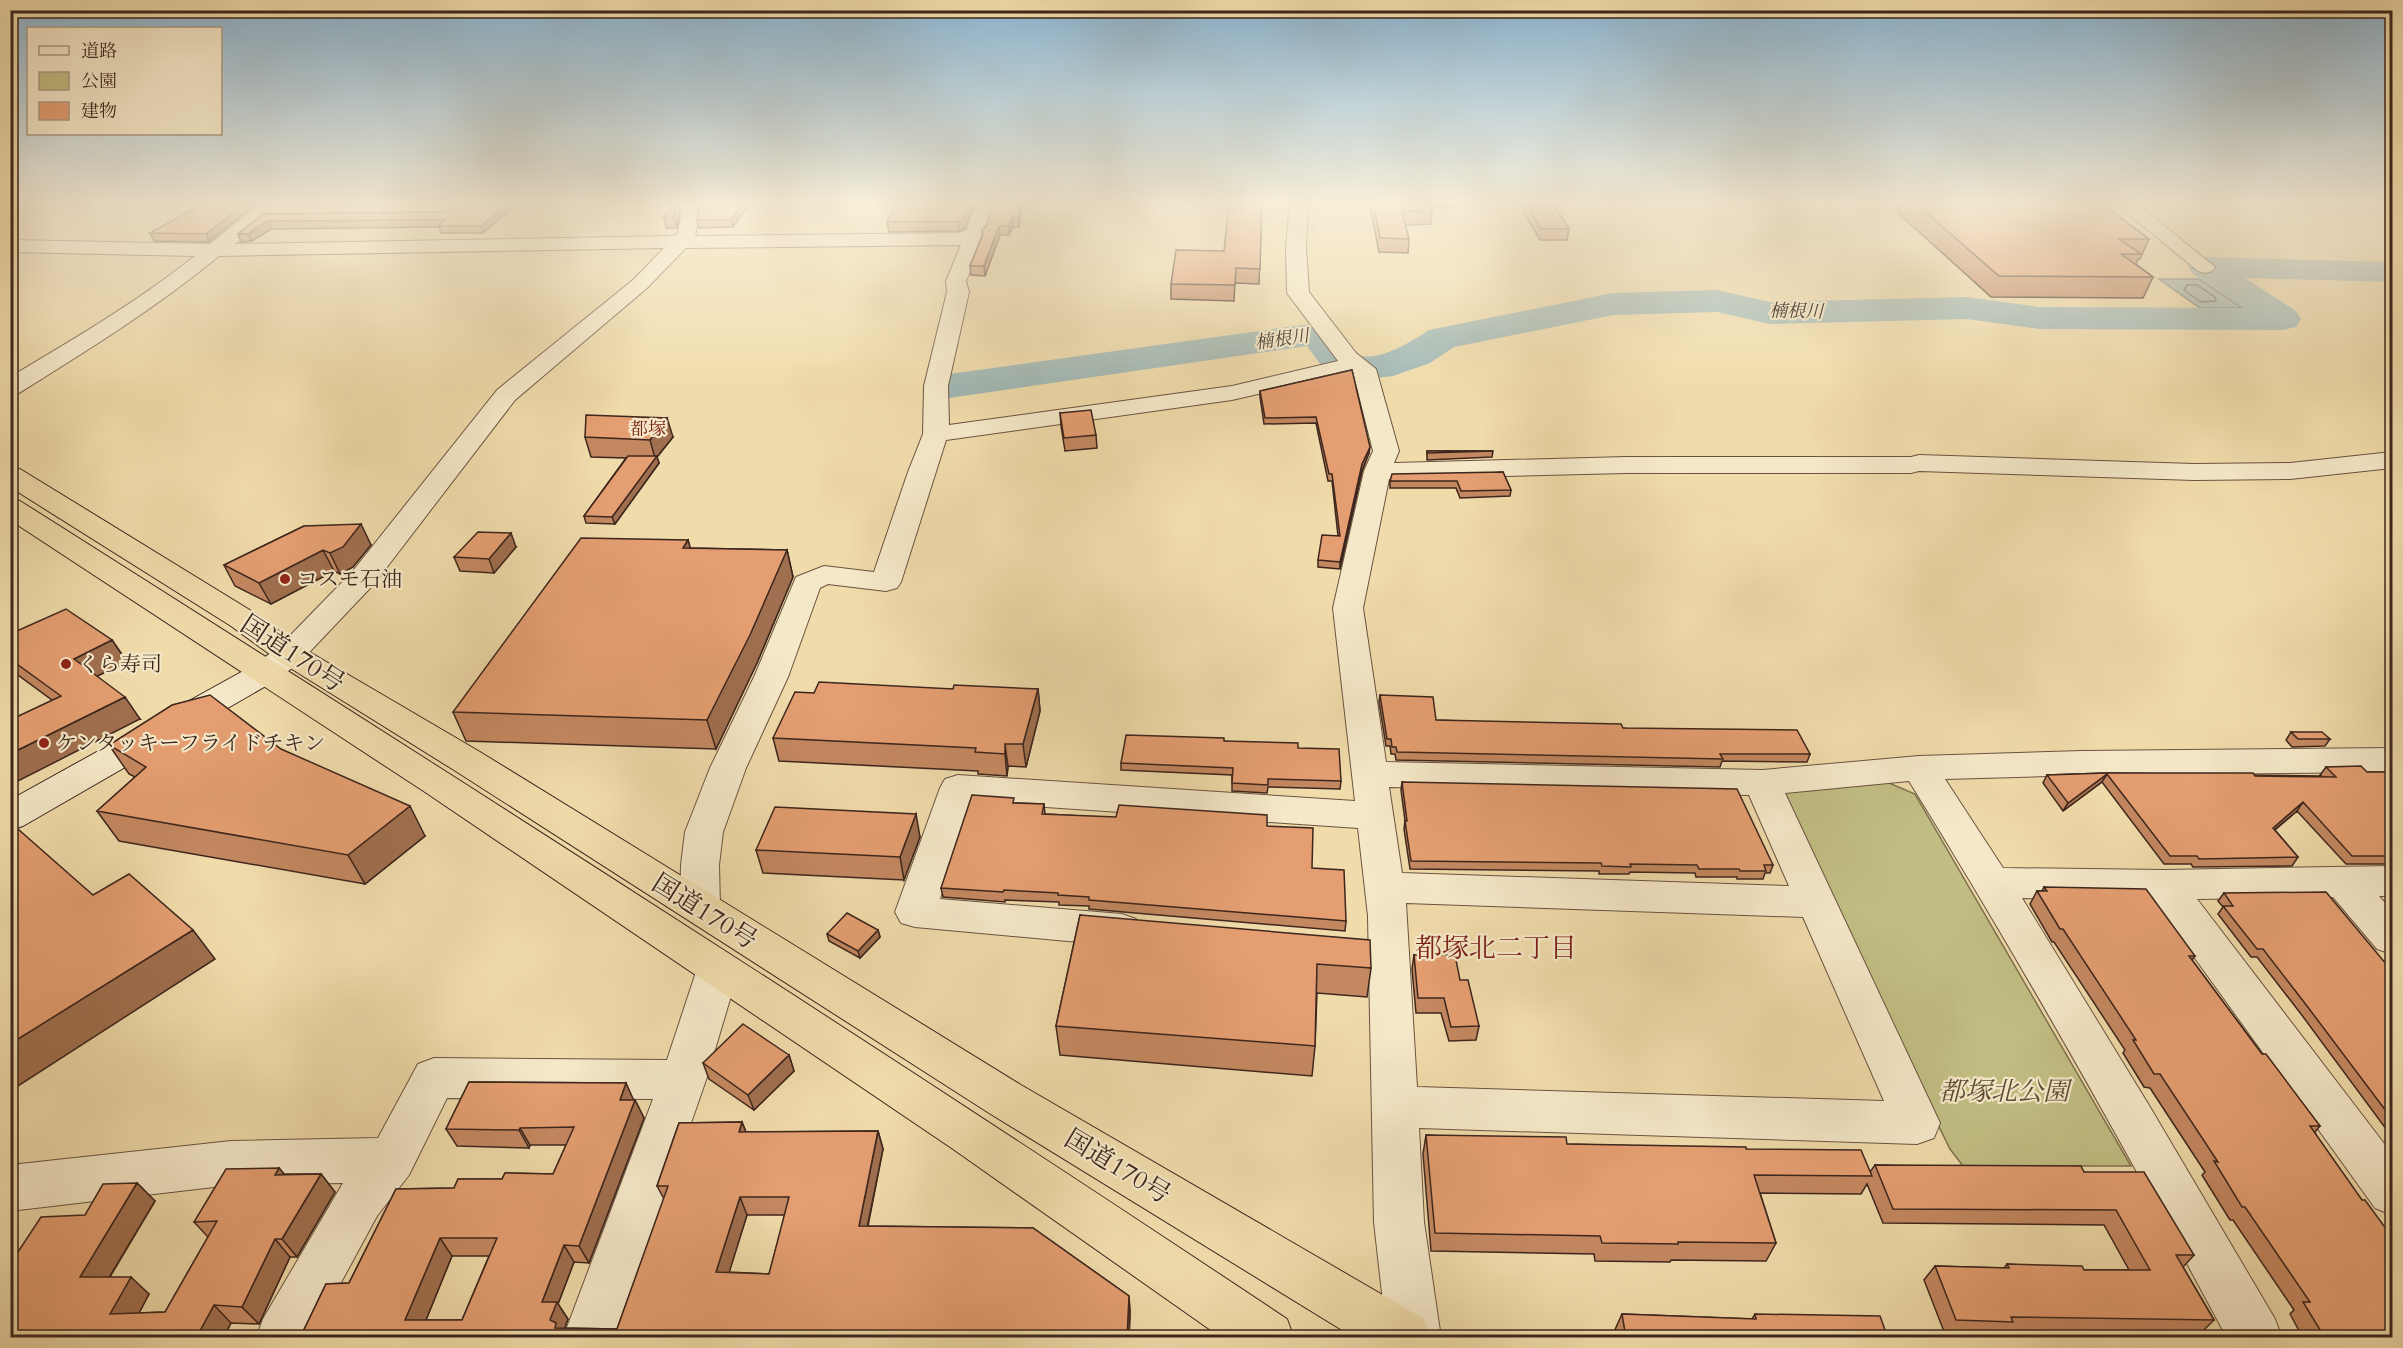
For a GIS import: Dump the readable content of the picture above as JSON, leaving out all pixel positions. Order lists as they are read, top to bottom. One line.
{"streets":{"highway":["国道170号"]},"districts":["都塚","都塚北二丁目"],"water":["楠根川"],"parks":["都塚北公園"],"places":["コスモ石油","くら寿司","ケンタッキーフライドチキン"],"legend":["道路","公園","建物"]}
